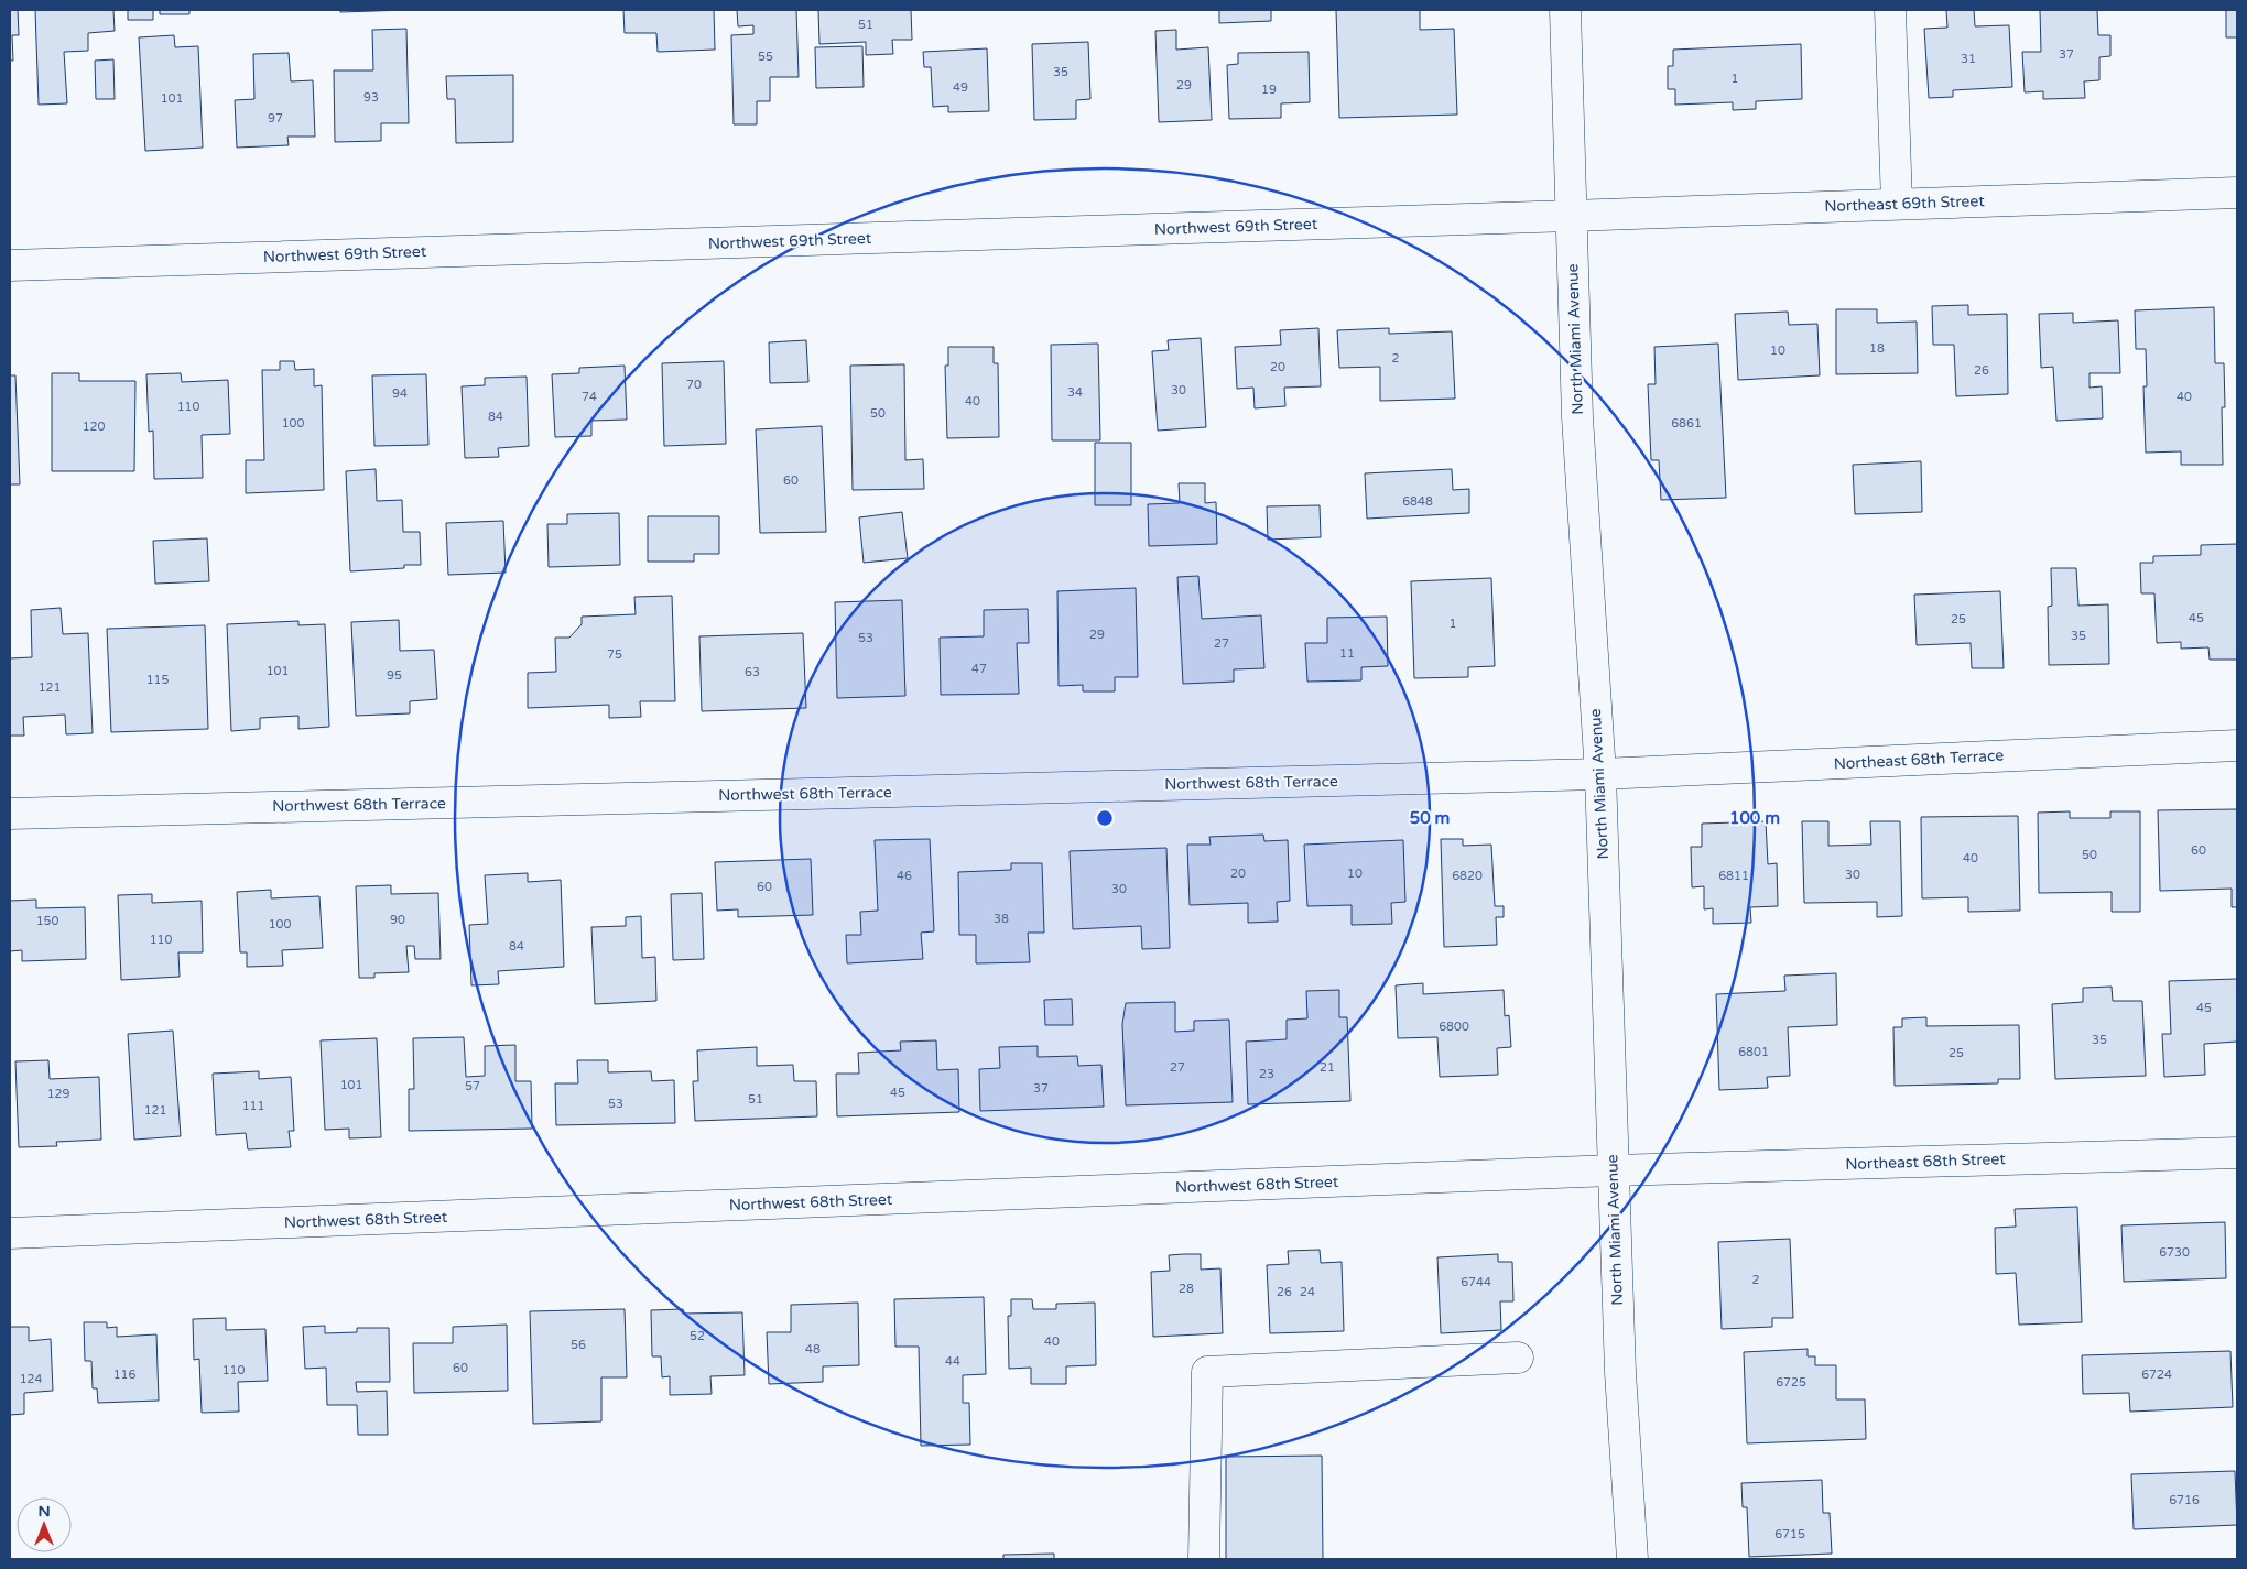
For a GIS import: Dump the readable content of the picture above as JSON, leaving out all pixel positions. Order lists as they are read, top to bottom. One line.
{"streets":{"street":["Northeast 69th Street","Northwest 69th Street","North Miami Avenue","Northeast 68th Terrace","Northwest 68th Terrace","Northeast 68th Street","Northwest 68th Street"]},"crossings":[["Northeast 69th Street","Northwest 69th Street"],["Northeast 69th Street","North Miami Avenue"],["Northwest 69th Street","North Miami Avenue"],["North Miami Avenue","Northeast 68th Terrace"],["North Miami Avenue","Northwest 68th Terrace"],["North Miami Avenue","Northeast 68th Street"],["North Miami Avenue","Northwest 68th Street"],["Northeast 68th Terrace","Northwest 68th Terrace"],["Northeast 68th Street","Northwest 68th Street"]],"house_numbers":["51","37","55","31","35","1","29","49","19","93","101","97","18","10","2","20","26","70","30","34","94","74","40","40","110","50","84","100","6861","120","60","6848","45","25","1","29","35","53","27","11","75","47","101","63","95","115","121","60","50","40","20","10","30","46","6820","6811","60","30","38","90","150","100","110","84","45","6800","35","6801","25","27","21","23","101","57","37","45","129","51","53","111","121","6730","2","6744","28","26","24","52","40","56","48","44","60","110","116","6724","124","6725","6716","6715"],"north":"top","rings":["50 m","100 m"]}
